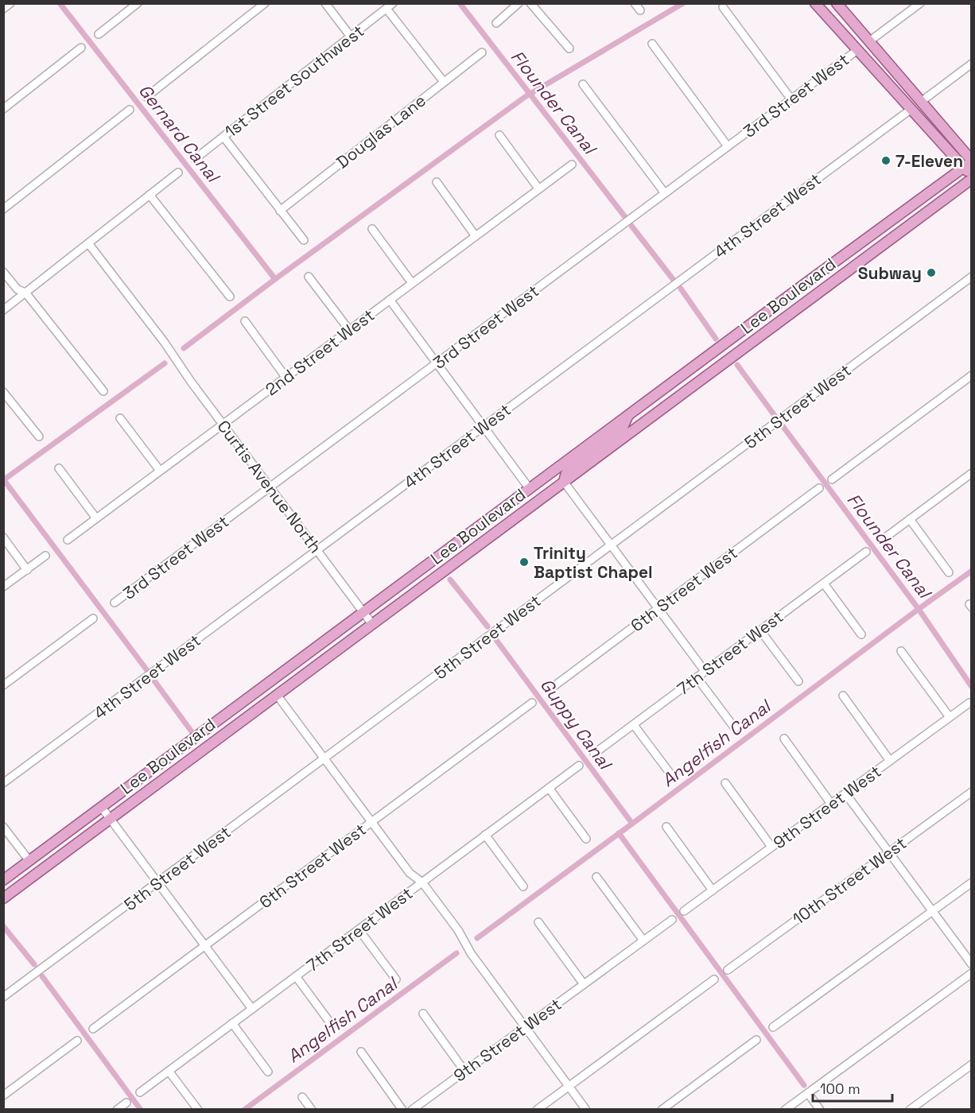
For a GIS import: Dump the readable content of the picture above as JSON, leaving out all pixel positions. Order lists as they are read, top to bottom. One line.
{"streets":{"main road":["Lee Boulevard"],"street":["1st Street Southwest","3rd Street West","Douglas Lane","4th Street West","2nd Street West","5th Street West","Curtis Avenue North","6th Street West","7th Street West","9th Street West","10th Street West"]},"crossings":[["3rd Street West","Curtis Avenue North"],["4th Street West","Curtis Avenue North"],["Lee Boulevard","Curtis Avenue North"],["2nd Street West","Curtis Avenue North"]],"water":["Flounder Canal","Gernard Canal","Guppy Canal","Angelfish Canal"],"places":["7-Eleven","Subway","Trinity Baptist Chapel"],"scale_bar":"100 m"}
